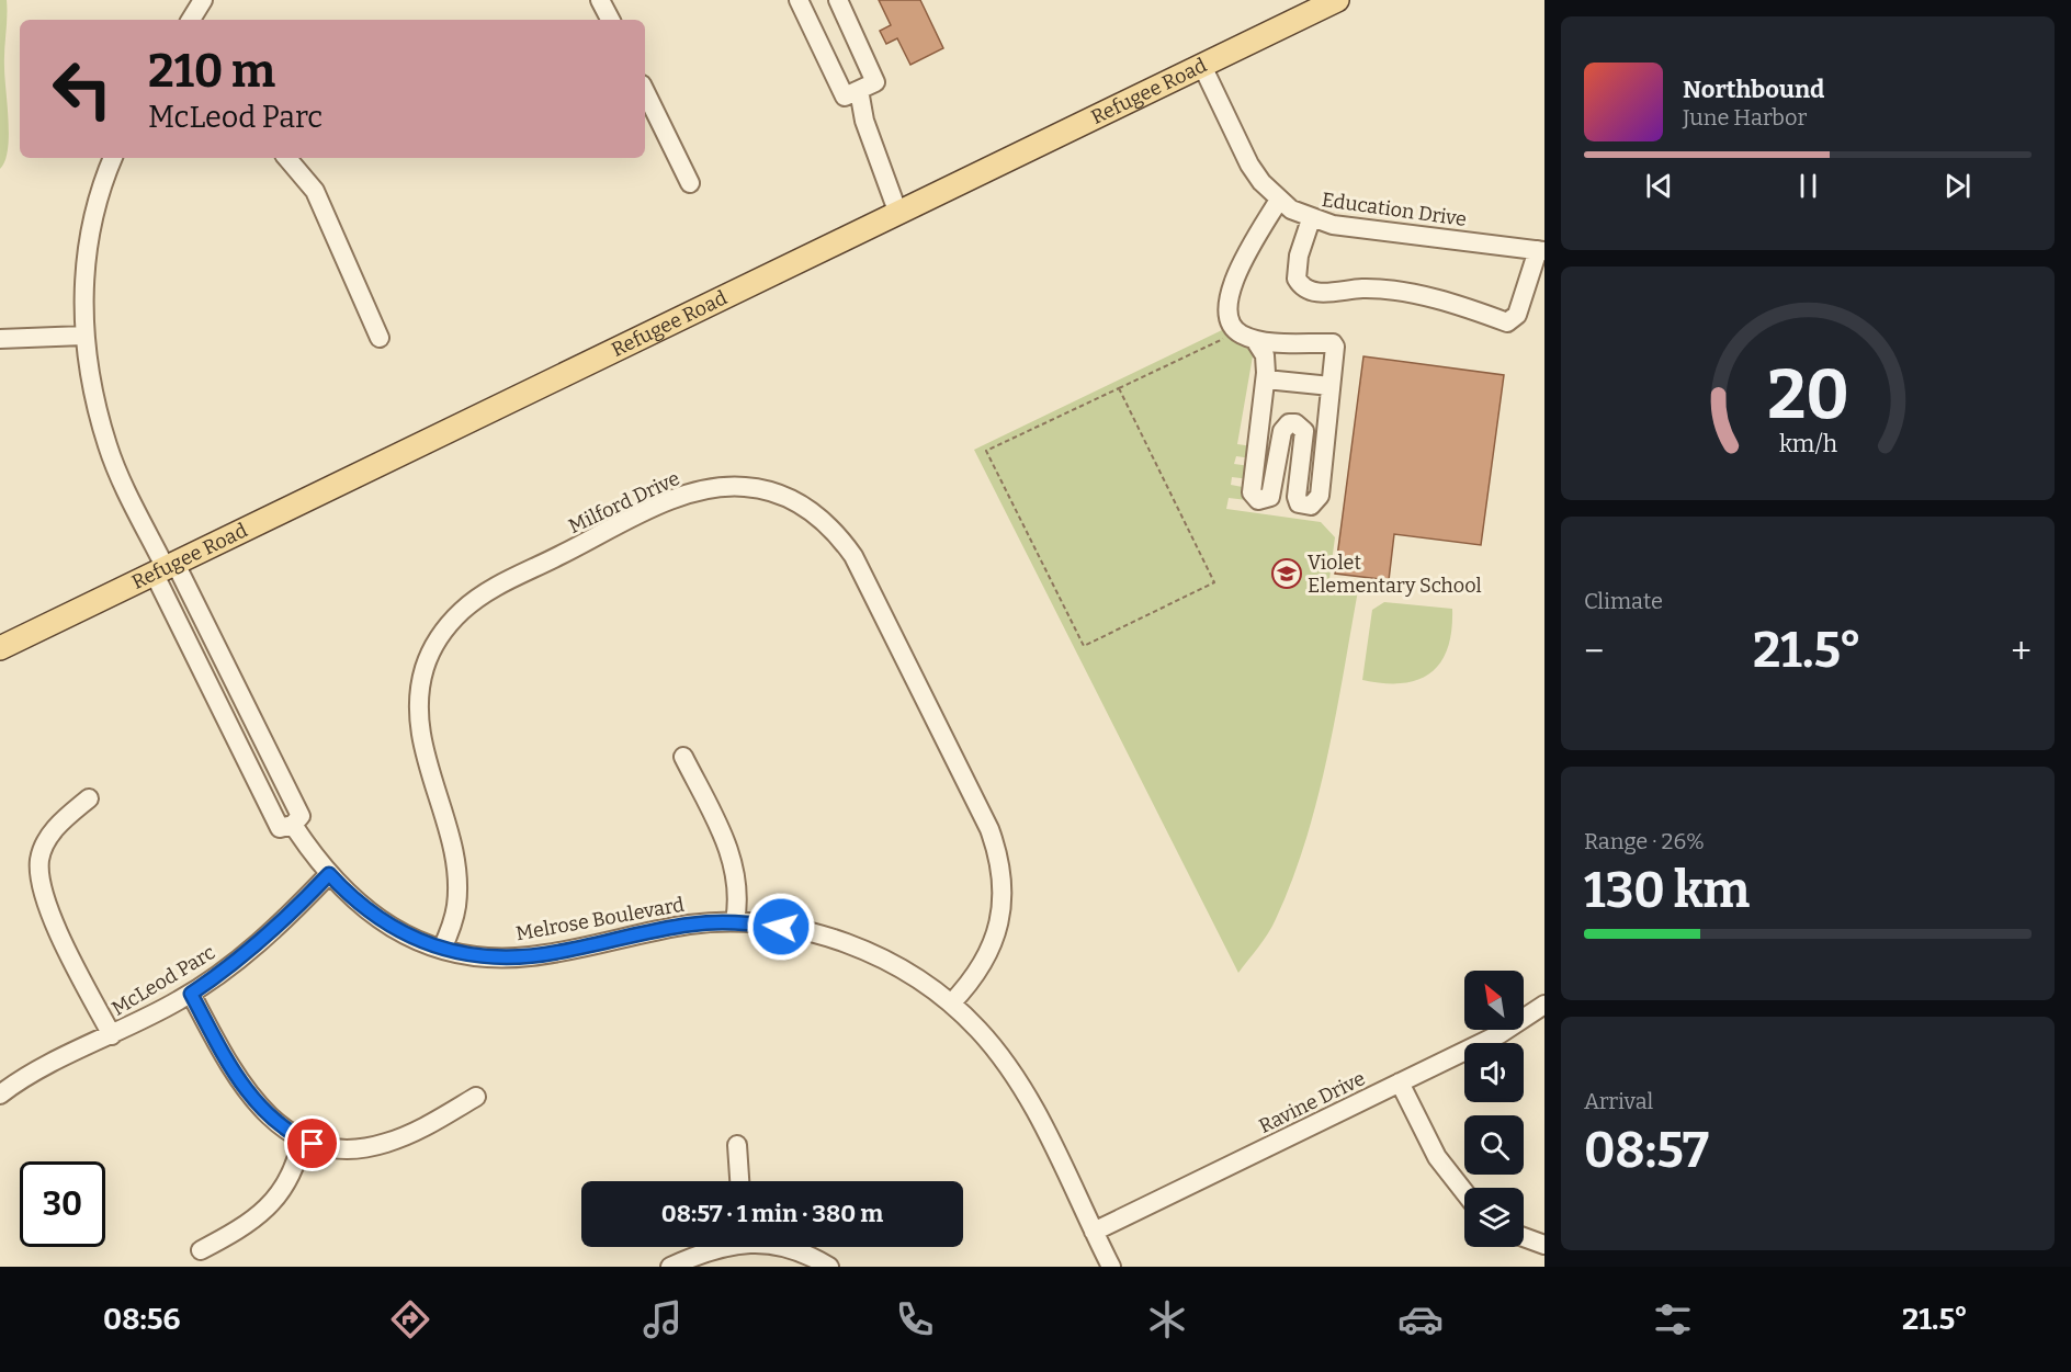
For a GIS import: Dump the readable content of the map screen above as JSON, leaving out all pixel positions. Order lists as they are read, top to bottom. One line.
{"streets":{"main road":["Refugee Road"],"street":["Education Drive","Milford Drive","Melrose Boulevard","McLeod Parc","Ravine Drive"]},"crossings":[["Refugee Road","Education Drive"],["Refugee Road","Melrose Boulevard"],["Milford Drive","Melrose Boulevard"],["Melrose Boulevard","McLeod Parc"],["Melrose Boulevard","Ravine Drive"]],"places":{"school or university":["Violet Elementary School"]},"north":"top left","page":{"turn":["210 m","McLeod Parc"],"song":["Northbound","June Harbor"],"tile":["Climate",["Range · 26%","130 km"],["Arrival","08:57"]],"heat":["−","21.5°","+"],"limit":"30","trip":"08:57 · 1 min · 380 m","tabs":["08:56","21.5°"],"gauge":["20","km/h"]}}
